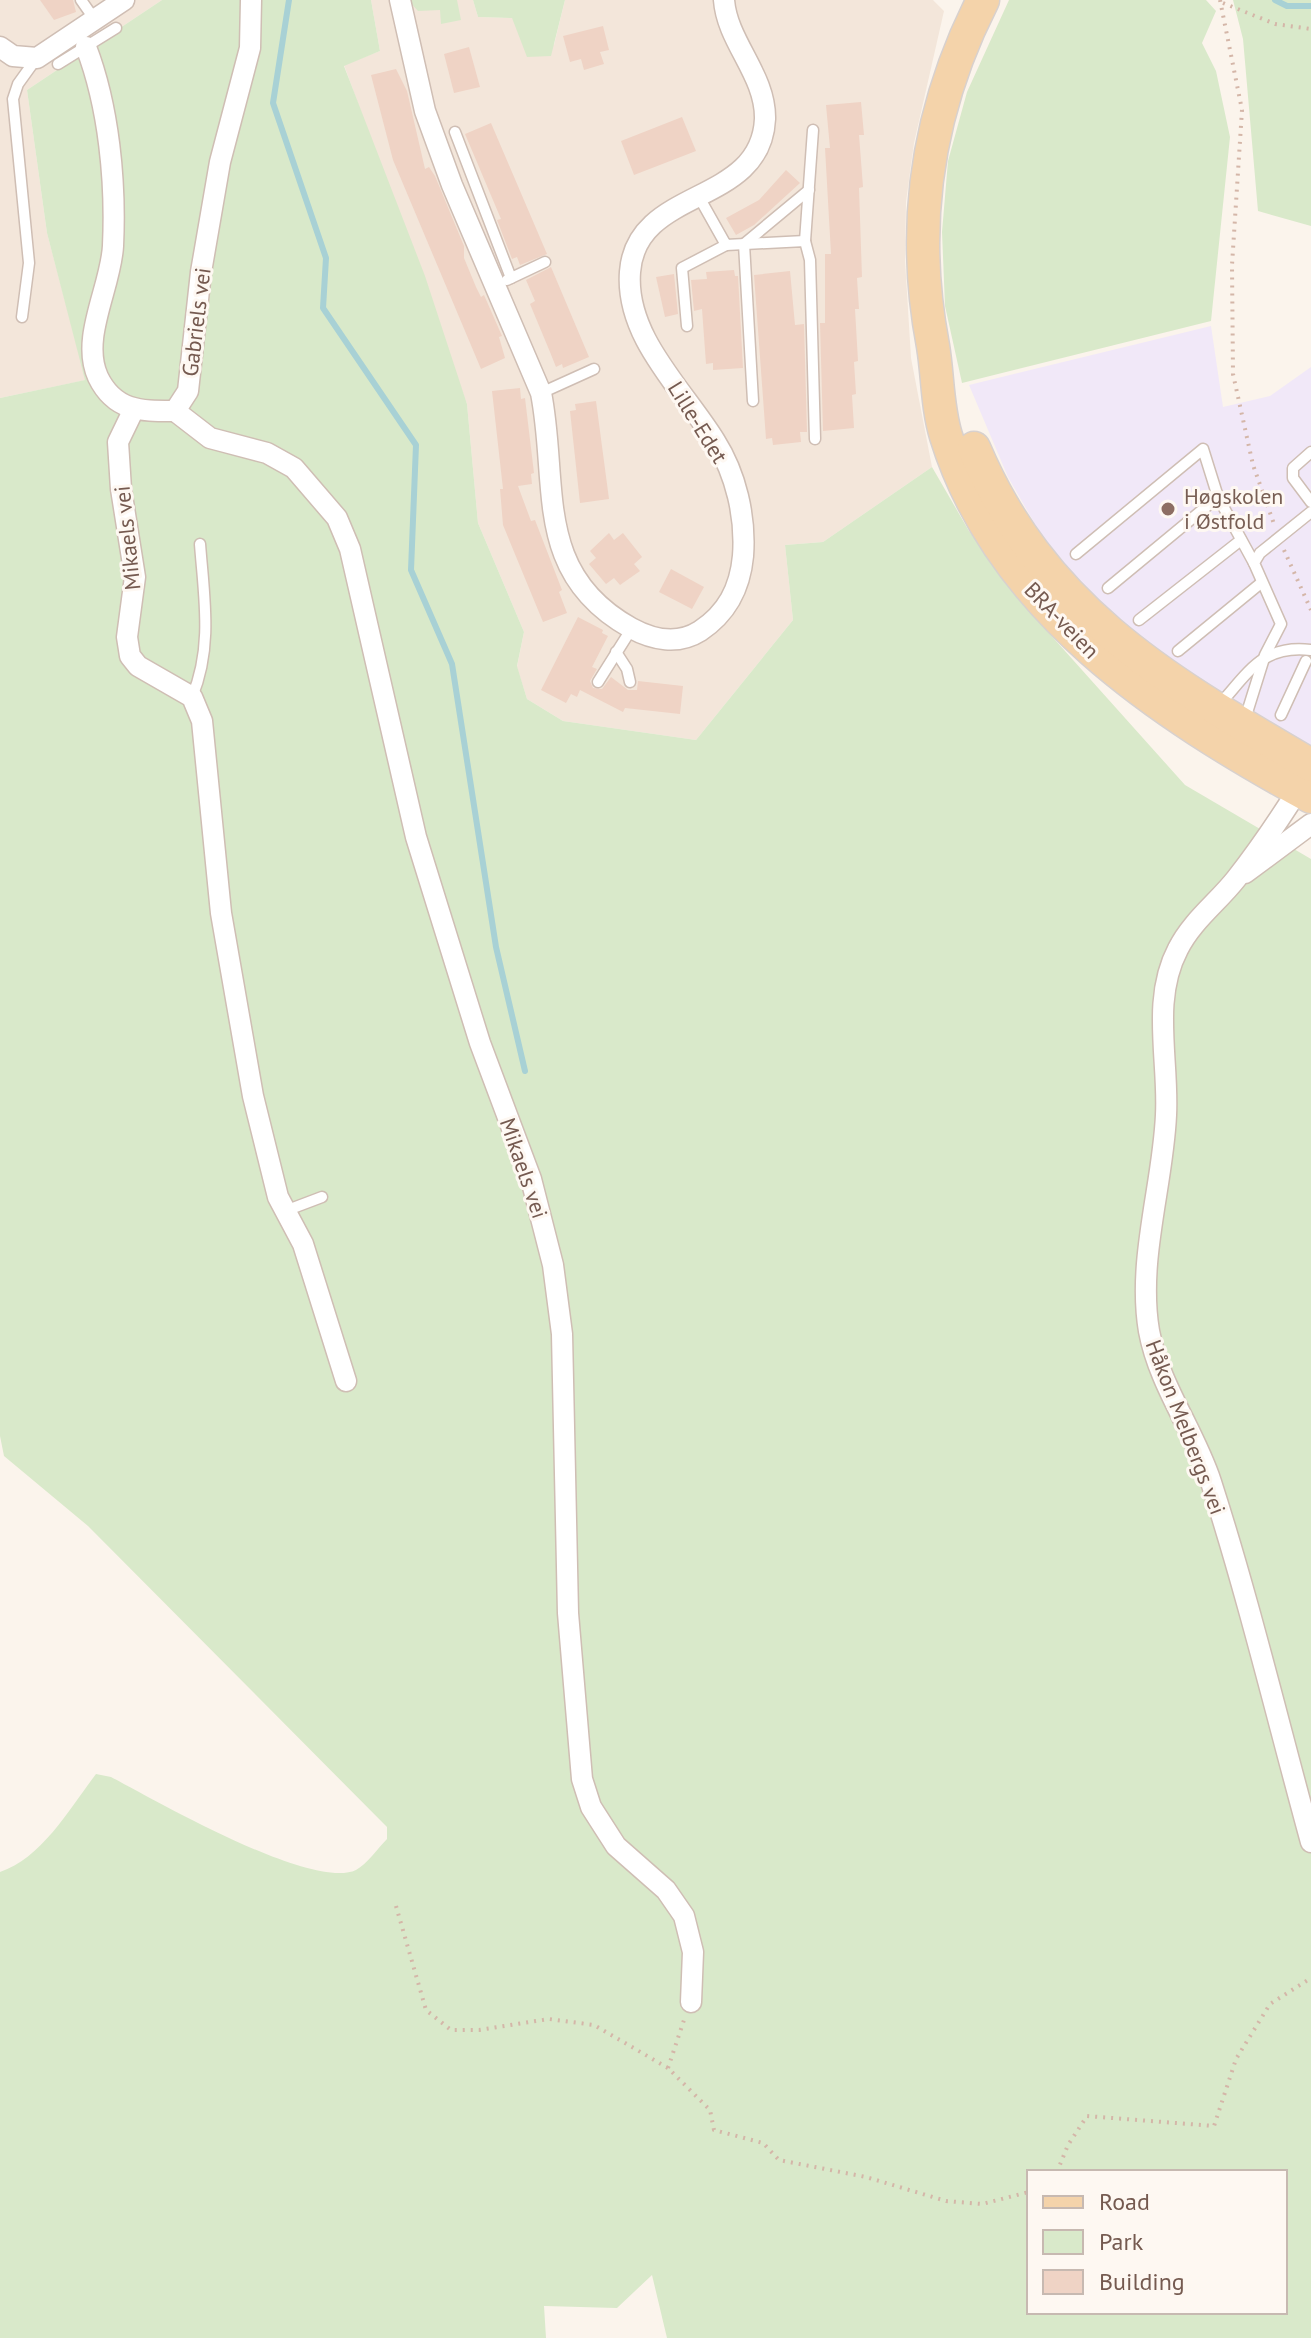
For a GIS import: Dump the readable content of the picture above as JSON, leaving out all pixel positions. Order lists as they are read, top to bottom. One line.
{"streets":{"main road":["BRA-veien"],"street":["Gabriels vei","Lille-Edet","Mikaels vei","Håkon Melbergs vei"]},"crossings":[["Gabriels vei","Mikaels vei"]],"places":["Høgskolen i Østfold"],"legend":["Road","Park","Building"]}
